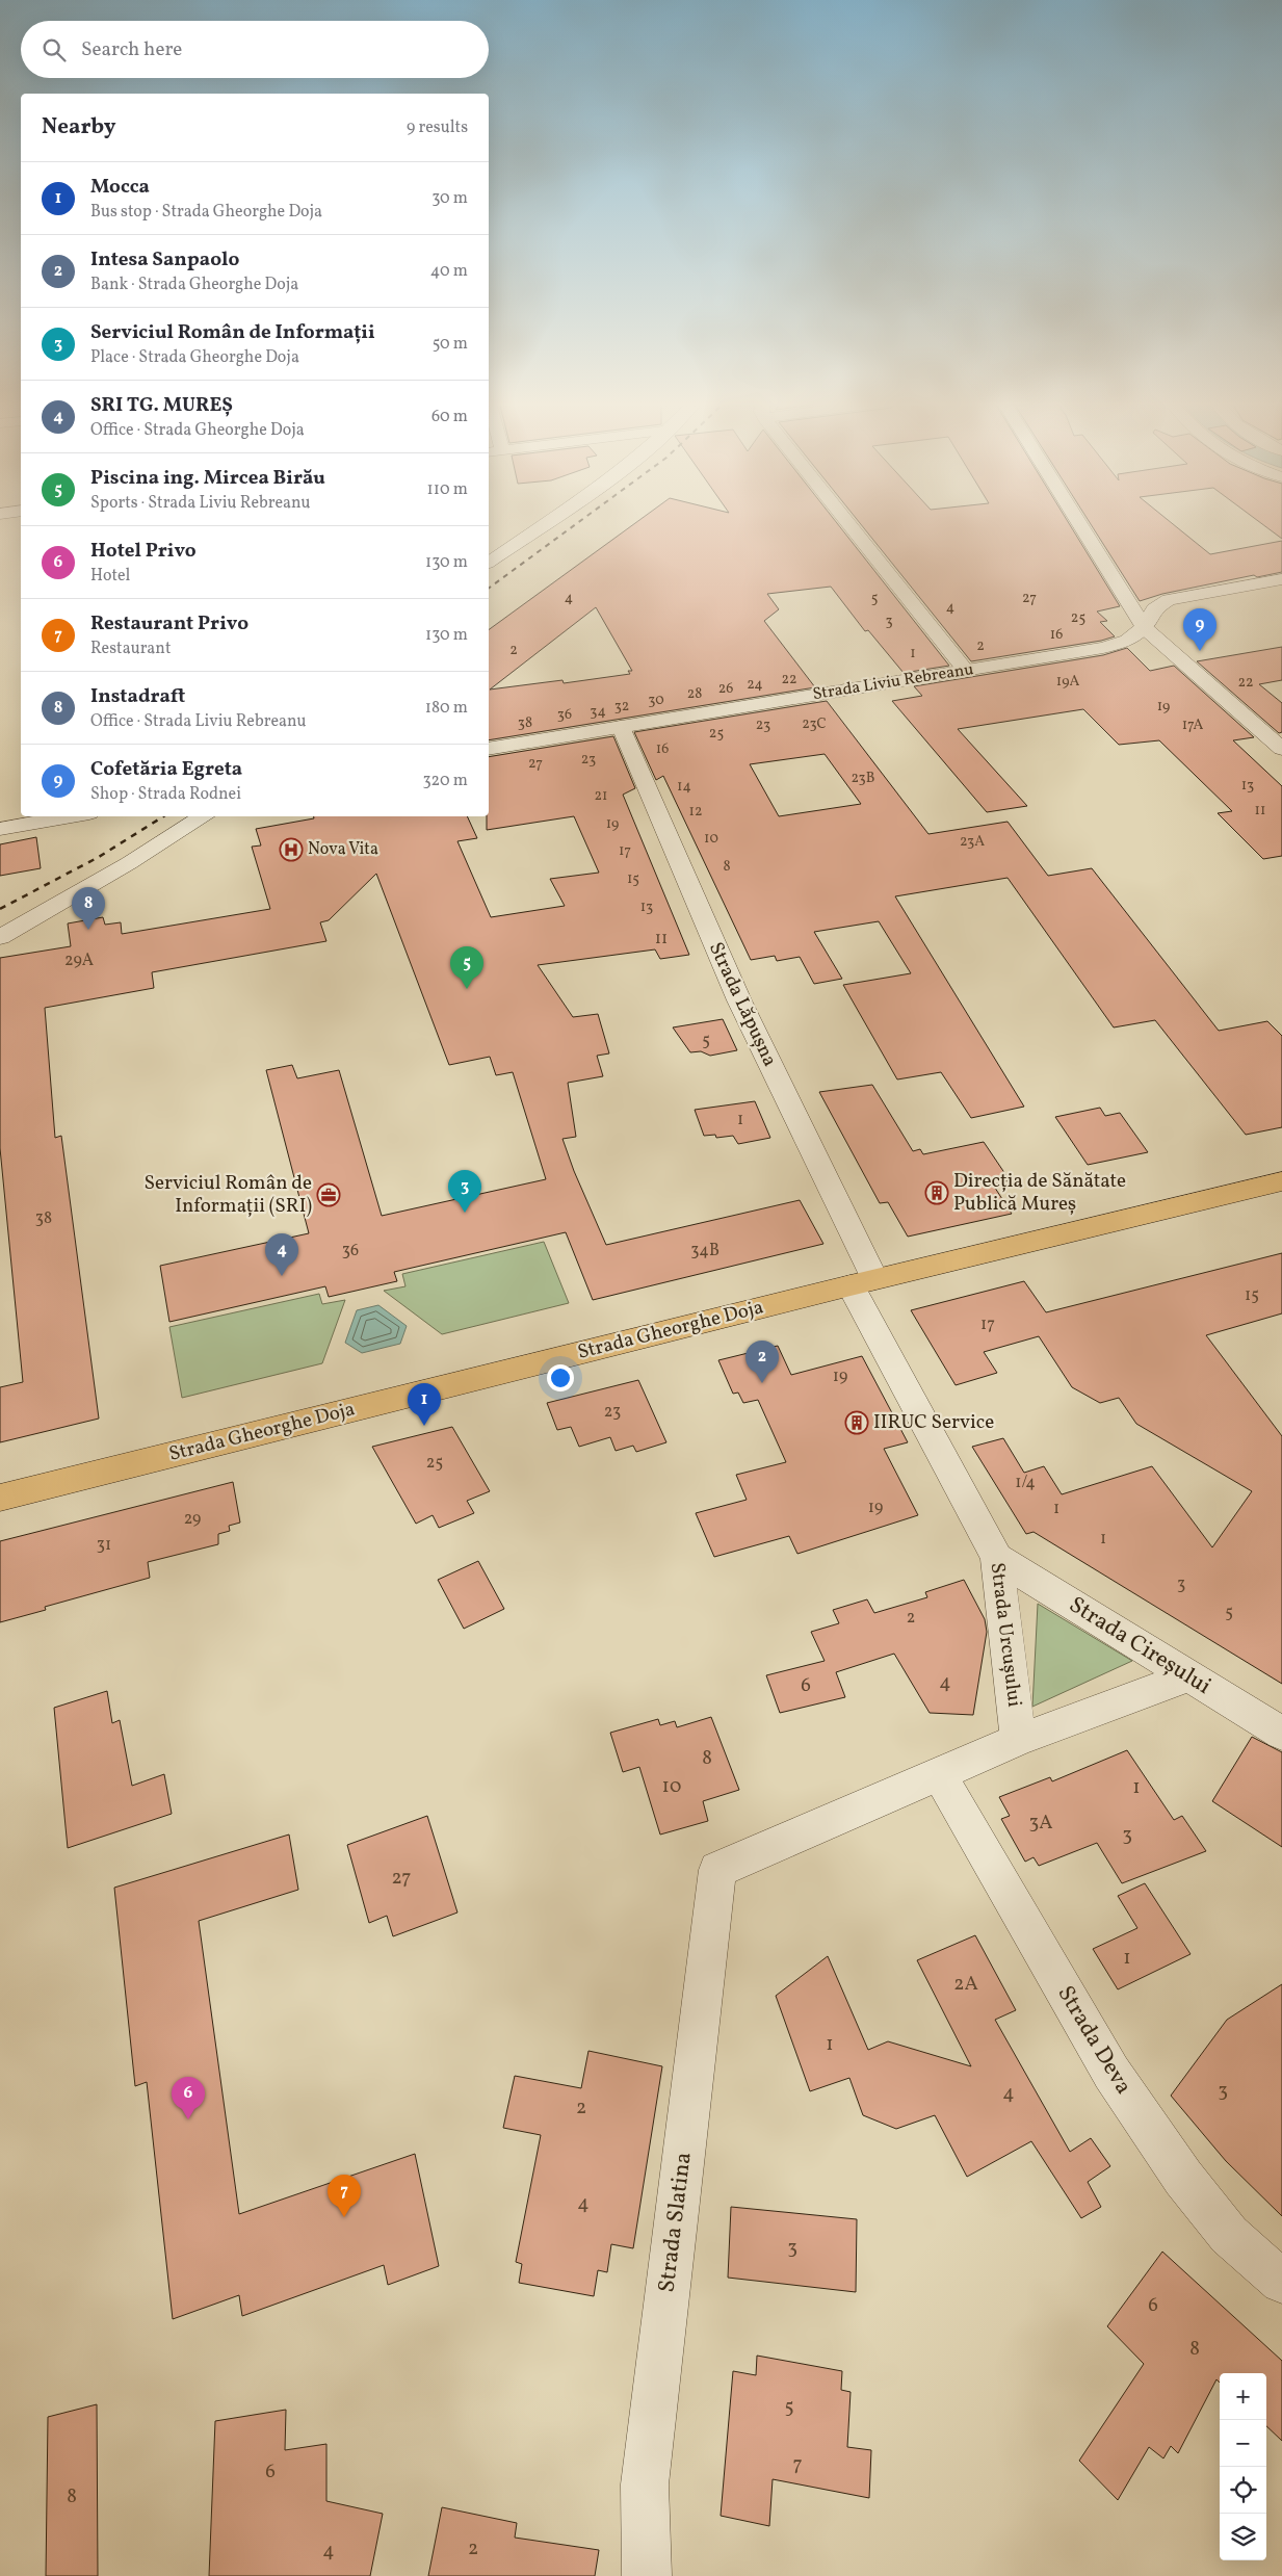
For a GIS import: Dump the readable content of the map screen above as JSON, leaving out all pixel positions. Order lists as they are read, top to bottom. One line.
{"streets":{"main road":["Strada Gheorghe Doja"],"street":["Strada Liviu Rebreanu","Strada Lăpușna","Strada Urcușului","Strada Cireșului","Strada Deva","Strada Slatina"]},"crossings":[["Strada Liviu Rebreanu","Strada Lăpușna"],["Strada Lăpușna","Strada Gheorghe Doja"],["Strada Lăpușna","Strada Urcușului"],["Strada Gheorghe Doja","Strada Urcușului"],["Strada Urcușului","Strada Cireșului"],["Strada Deva","Strada Slatina"]],"places":{"hospital":["Nova Vita"],"building":["Direcția de Sănătate Publică Mureș","IIRUC Service"],"office":["Serviciul Român de Informații (SRI)"]},"house_numbers":["4","5","27","4","25","3","16","2","2","1","22","19A","22","24","26","28","30","32","19","34","36","38","23C","23","17A","25","16","23","27","23B","13","14","21","11","12","19","10","23A","17","8","15","13","11","29A","5","1","38","36","34B","15","17","19","23","25","1/4","19","1","29","1","31","3","5","2","4","6","8","10","1","3A","3","27","1","2A","1","3","4","2","4","3","6","8","5","7","6","8","2","4"],"page":{"search":"Search here","heading":["Nearby","9 results"],"list":[{"mark":"1","name":"Mocca","note":"Bus stop · Strada Gheorghe Doja","value":"30 m"},{"mark":"2","name":"Intesa Sanpaolo","note":"Bank · Strada Gheorghe Doja","value":"40 m"},{"mark":"3","name":"Serviciul Român de Informații","note":"Place · Strada Gheorghe Doja","value":"50 m"},{"mark":"4","name":"SRI TG. MUREȘ","note":"Office · Strada Gheorghe Doja","value":"60 m"},{"mark":"5","name":"Piscina ing. Mircea Birău","note":"Sports · Strada Liviu Rebreanu","value":"110 m"},{"mark":"6","name":"Hotel Privo","note":"Hotel","value":"130 m"},{"mark":"7","name":"Restaurant Privo","note":"Restaurant","value":"130 m"},{"mark":"8","name":"Instadraft","note":"Office · Strada Liviu Rebreanu","value":"180 m"},{"mark":"9","name":"Cofetăria Egreta","note":"Shop · Strada Rodnei","value":"320 m"}],"pins":["9","8","5","3","4","2","1","6","7"],"map_buttons":["+","−"]}}
